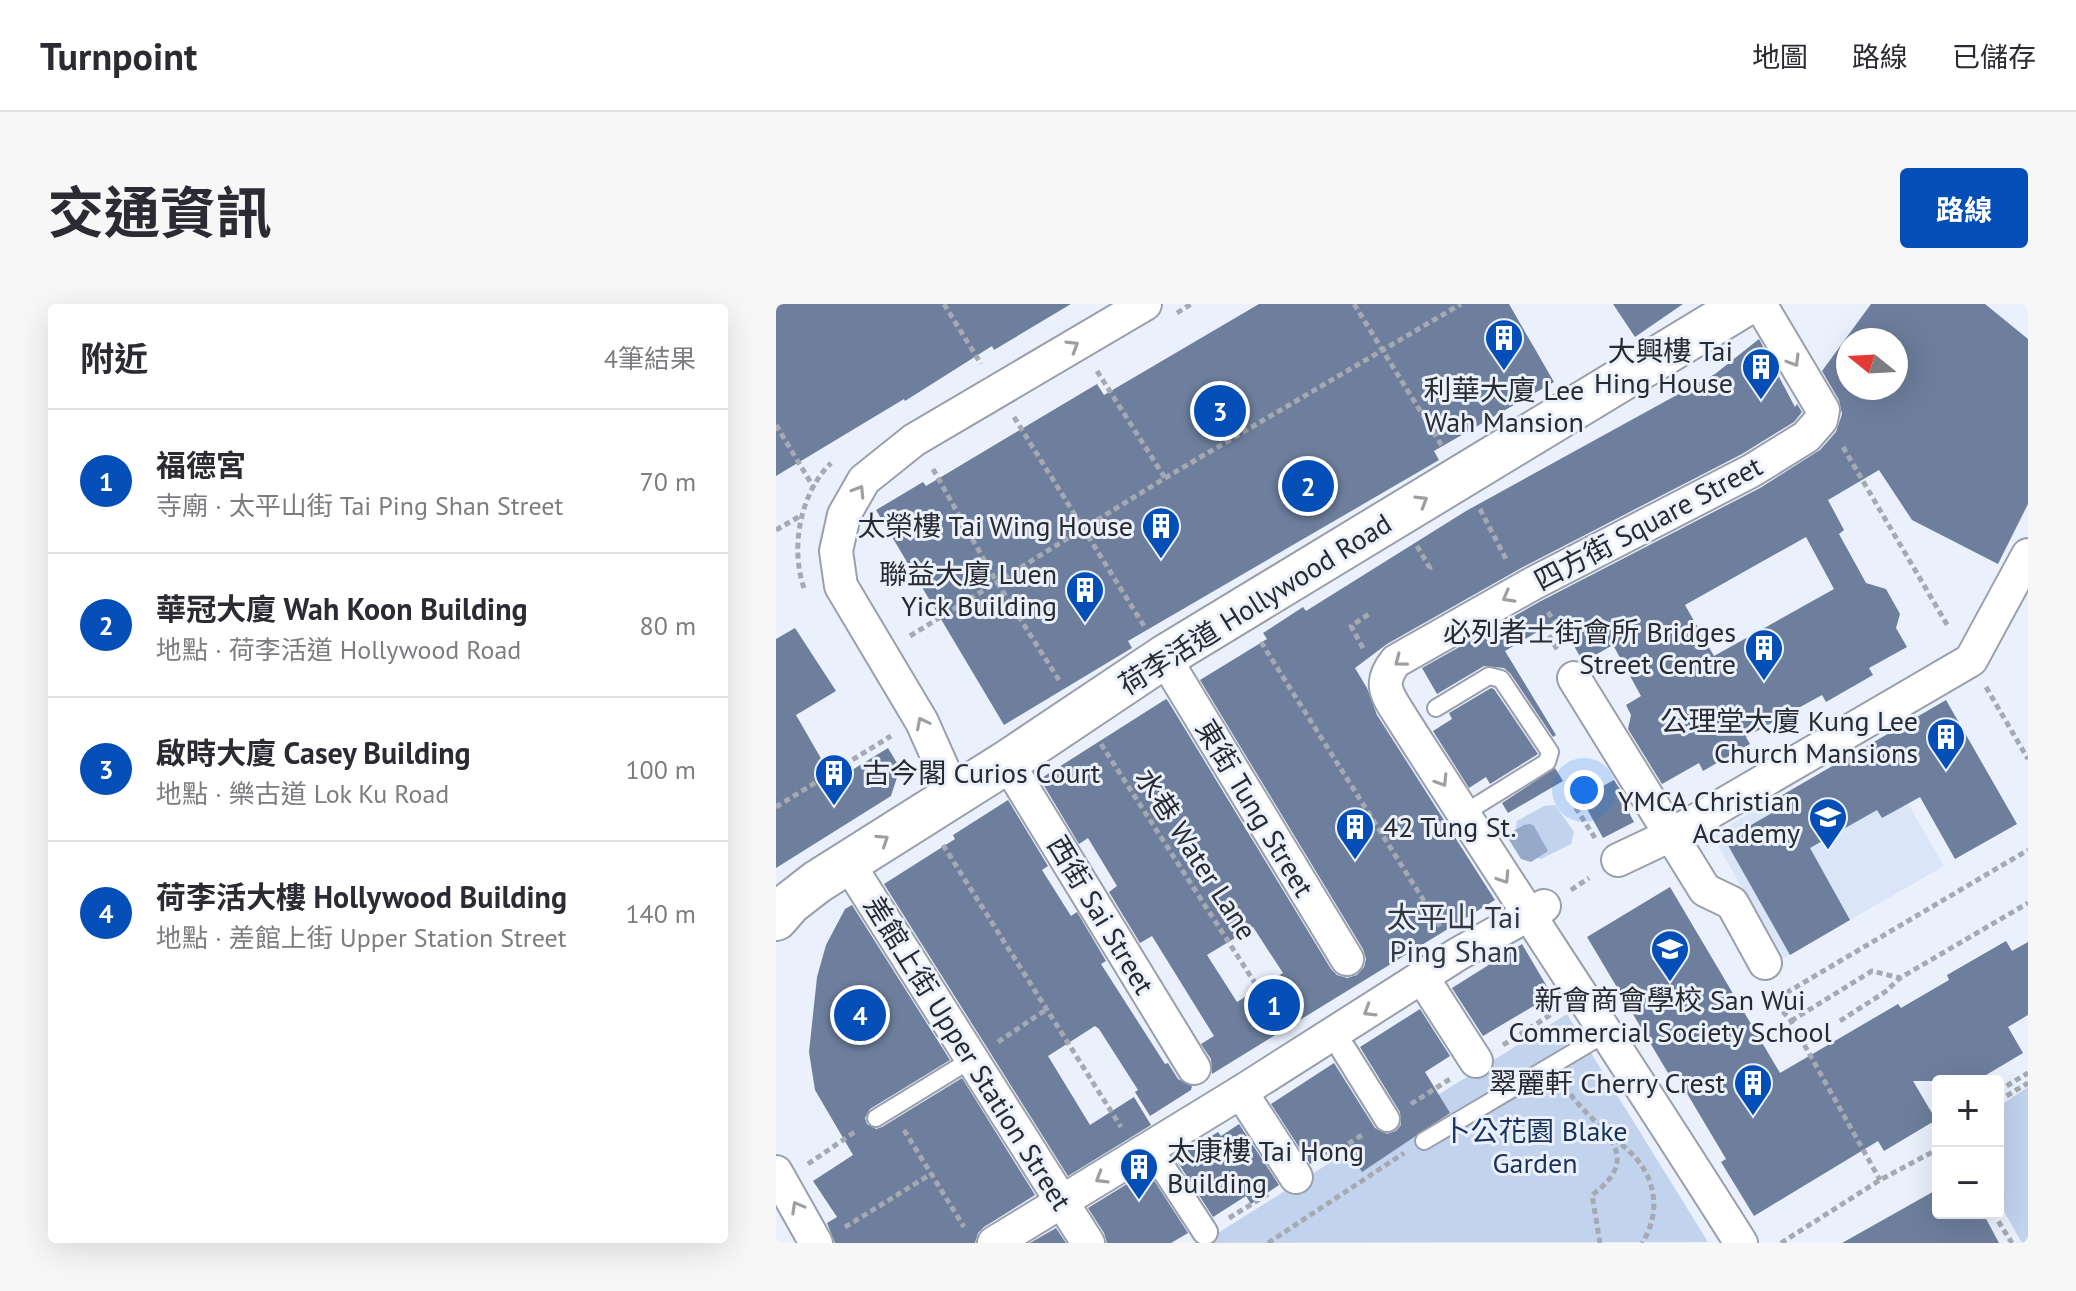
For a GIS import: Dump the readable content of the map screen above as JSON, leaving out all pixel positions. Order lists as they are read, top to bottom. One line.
{"streets":{"street":["四方街 Square Street","荷李活道 Hollywood Road","東街 Tung Street","西街 Sai Street","差館上街 Upper Station Street"],"path":["水巷 Water Lane"]},"crossings":[["荷李活道 Hollywood Road","東街 Tung Street"],["荷李活道 Hollywood Road","西街 Sai Street"],["荷李活道 Hollywood Road","差館上街 Upper Station Street"]],"one_way":["荷李活道 Hollywood Road"],"districts":["太平山 Tai Ping Shan"],"parks":["卜公花園 Blake Garden"],"places":{"building":["利華大廈 Lee Wah Mansion","大興樓 Tai Hing House","太榮樓 Tai Wing House","聯益大廈 Luen Yick Building","必列者士街會所 Bridges Street Centre","公理堂大廈 Kung Lee Church Mansions","古今閣 Curios Court","42 Tung St.","翠麗軒 Cherry Crest","太康樓 Tai Hong Building"],"school or university":["YMCA Christian Academy","新會商會學校 San Wui Commercial Society School"]},"north":"left","page":{"header":"Turnpoint","nav":["地圖","路線","已儲存"],"title":"交通資訊","buttons":"路線","heading":["附近","4筆結果"],"pins":["3","2","1","4"],"list":[{"mark":"1","name":"福德宮","note":"寺廟 · 太平山街 Tai Ping Shan Street","value":"70 m"},{"mark":"2","name":"華冠大廈 Wah Koon Building","note":"地點 · 荷李活道 Hollywood Road","value":"80 m"},{"mark":"3","name":"啟時大廈 Casey Building","note":"地點 · 樂古道 Lok Ku Road","value":"100 m"},{"mark":"4","name":"荷李活大樓 Hollywood Building","note":"地點 · 差館上街 Upper Station Street","value":"140 m"}],"map_buttons":["+","−"]}}
